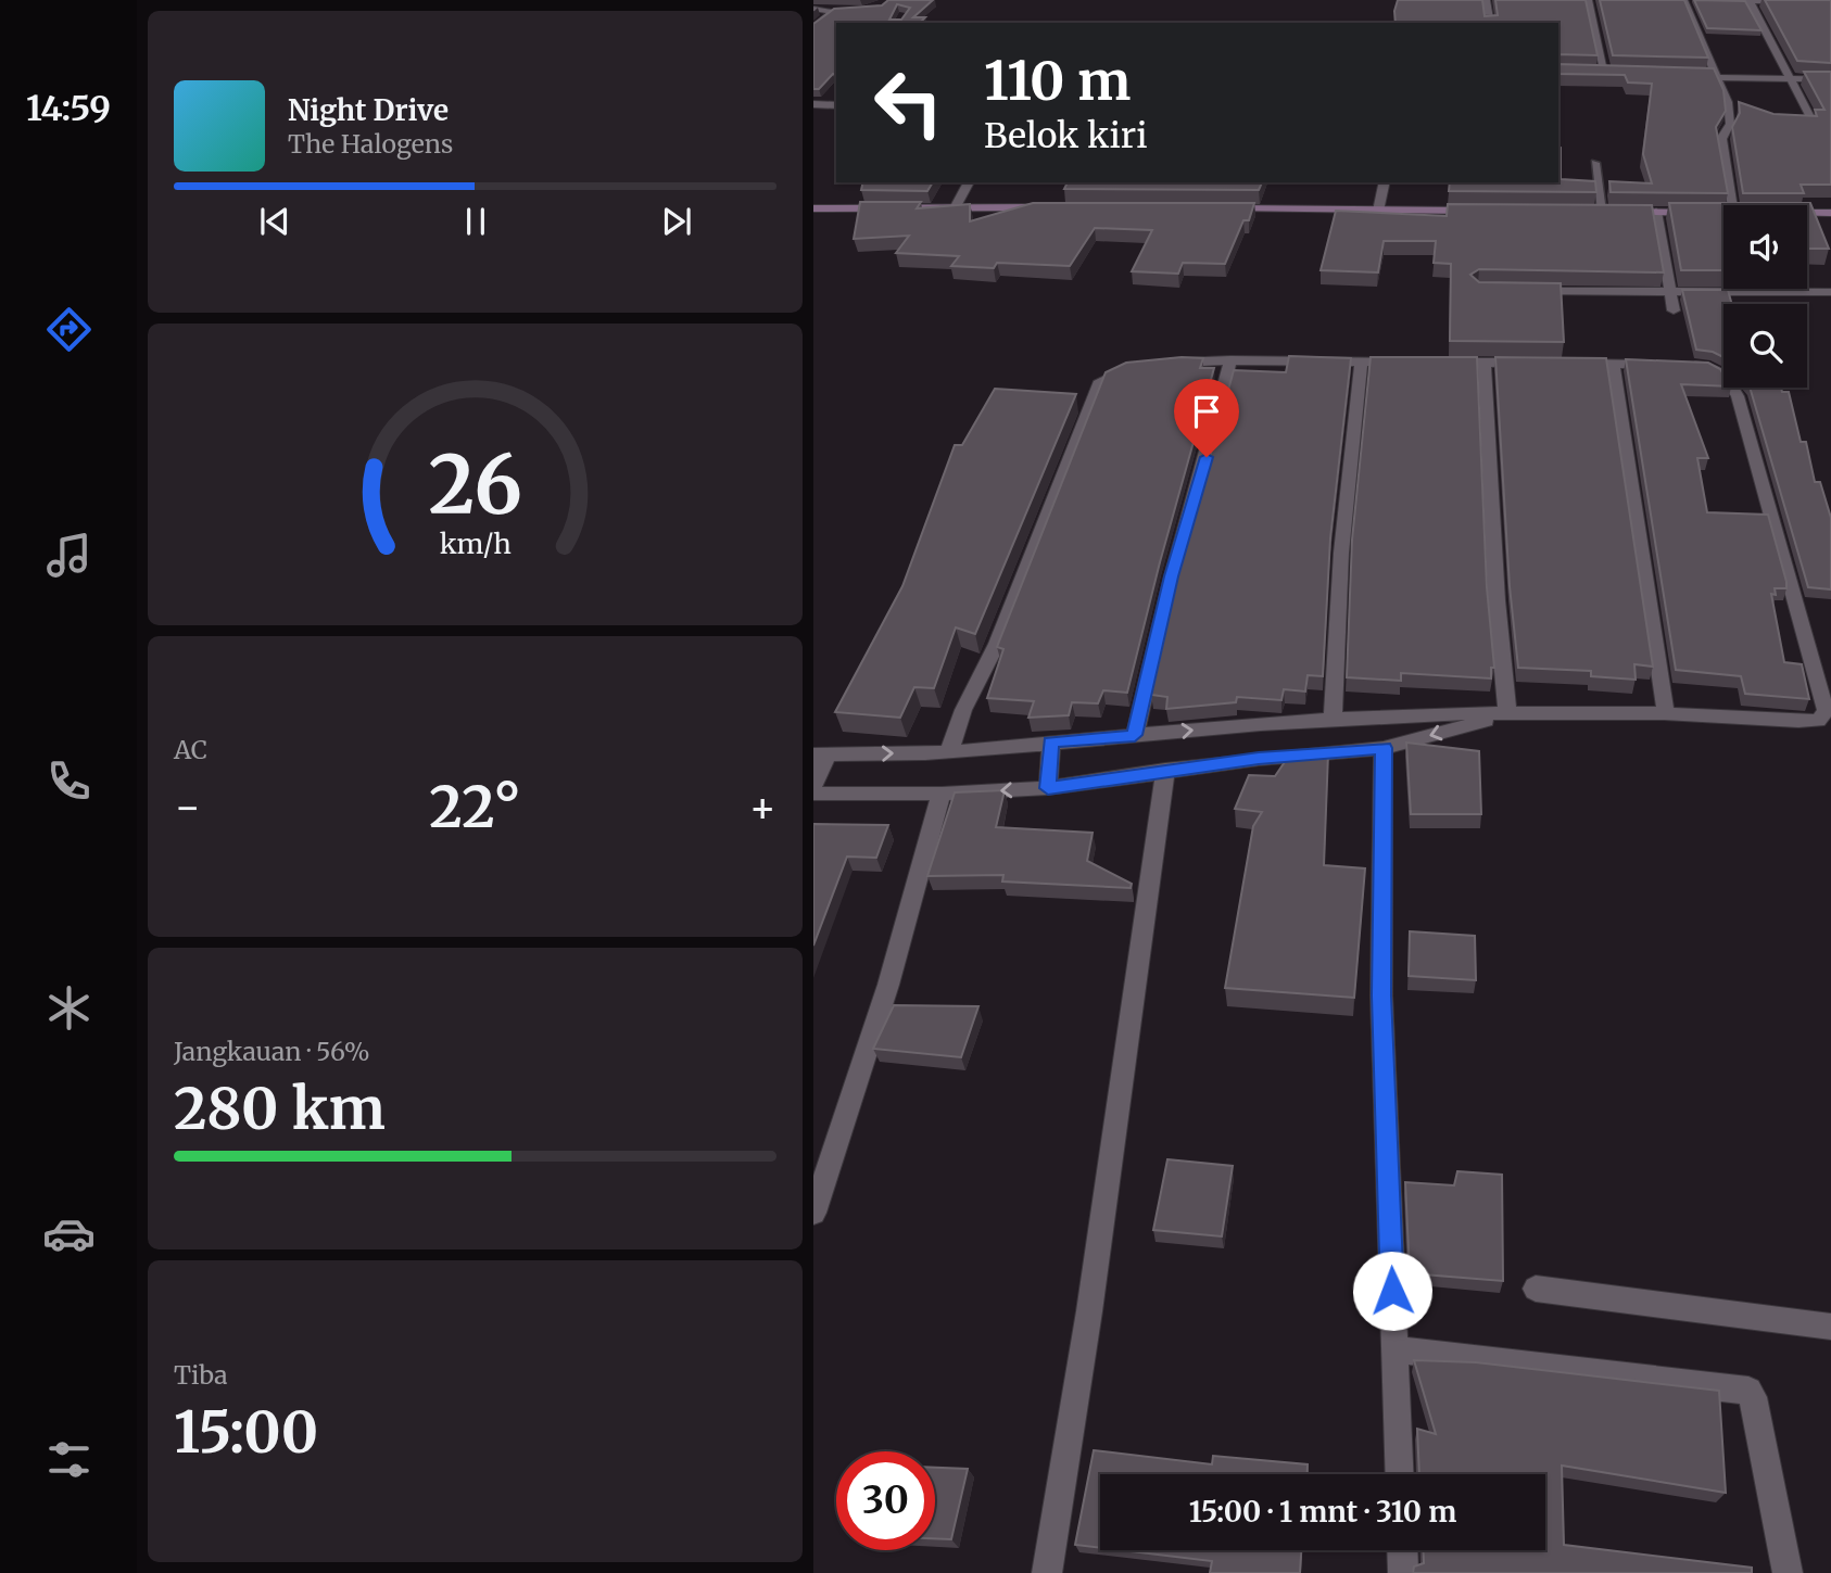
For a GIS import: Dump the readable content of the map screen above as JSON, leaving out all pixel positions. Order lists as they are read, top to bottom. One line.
{"page":{"tabs":"14:59","turn":["110 m","Belok kiri"],"song":["Night Drive","The Halogens"],"tile":["AC",["Jangkauan · 56%","280 km"],["Tiba","15:00"]],"heat":["−","22°","+"],"limit":"30","trip":"15:00 · 1 mnt · 310 m","gauge":["26","km/h"]}}
